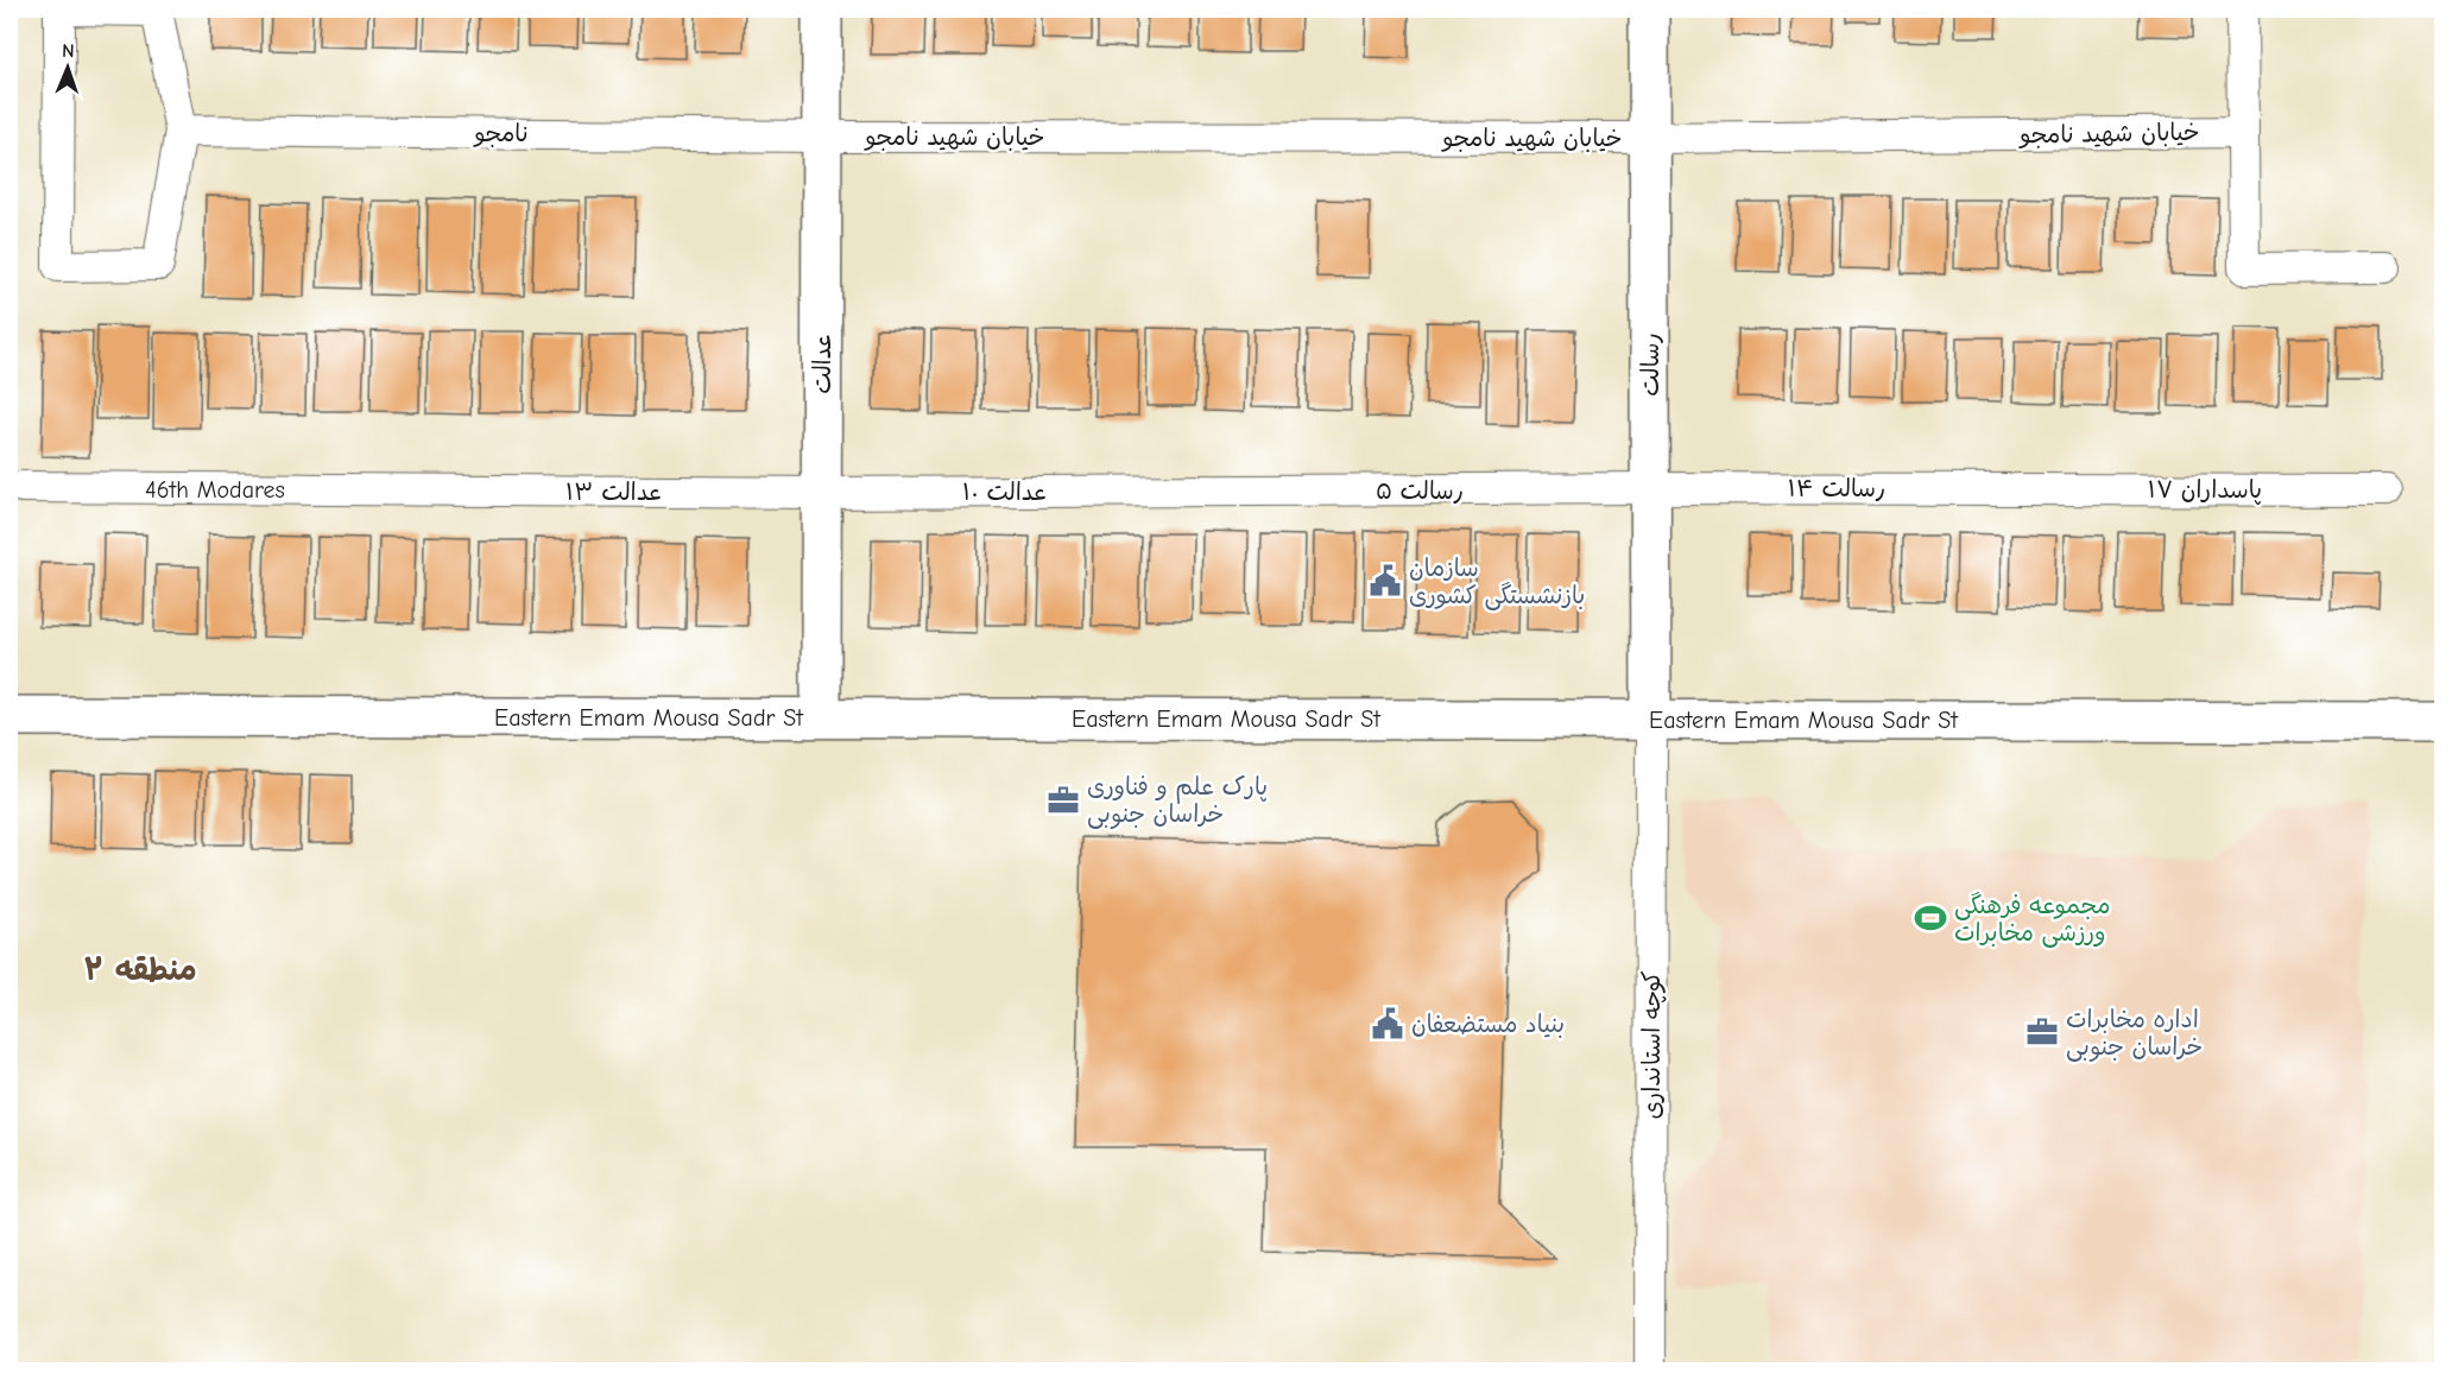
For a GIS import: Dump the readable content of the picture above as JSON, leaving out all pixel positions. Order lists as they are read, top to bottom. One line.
{"streets":{"street":["نامجو","خیابان شهید نامجو","عدالت","رسالت","رسالت ۱۴","46th Modares","پاسداران ۱۷","رسالت ۵","عدالت ۱۳","عدالت ۱۰","Eastern Emam Mousa Sadr St","کوچه استانداری"]},"crossings":[["نامجو","خیابان شهید نامجو"],["نامجو","عدالت"],["خیابان شهید نامجو","عدالت"],["خیابان شهید نامجو","رسالت"],["عدالت","عدالت ۱۳"],["عدالت","عدالت ۱۰"],["عدالت","Eastern Emam Mousa Sadr St"],["رسالت","رسالت ۱۴"],["رسالت","رسالت ۵"],["رسالت","Eastern Emam Mousa Sadr St"],["رسالت","کوچه استانداری"],["رسالت ۱۴","پاسداران ۱۷"],["رسالت ۱۴","رسالت ۵"],["46th Modares","عدالت ۱۳"],["رسالت ۵","عدالت ۱۰"],["عدالت ۱۳","عدالت ۱۰"],["Eastern Emam Mousa Sadr St","کوچه استانداری"]],"districts":["منطقه ۲"],"places":{"public building":["سازمان بازنشستگی کشوری","بنیاد مستضعفان"],"office":["پارک علم و فناوری خراسان جنوبی","اداره مخابرات خراسان جنوبی"],"sports":["مجموعه فرهنگی ورزشی مخابرات"]},"north":"top"}
